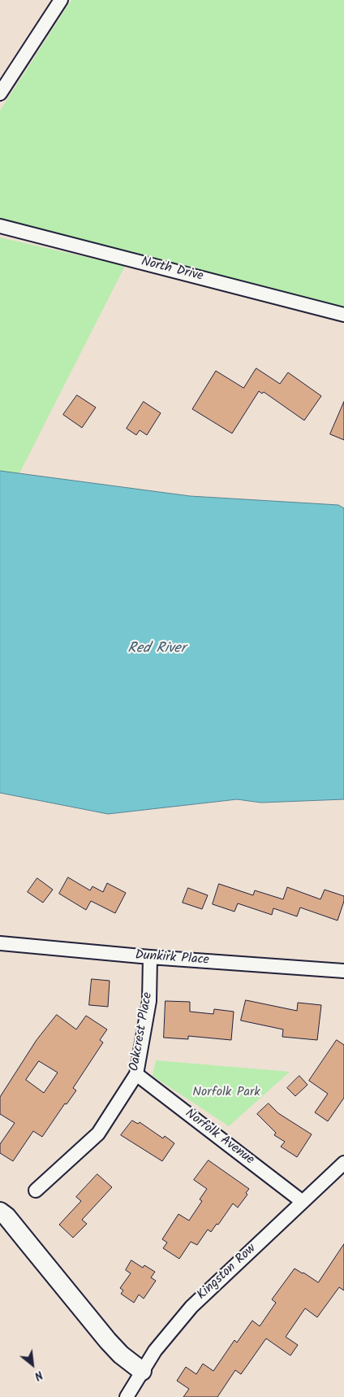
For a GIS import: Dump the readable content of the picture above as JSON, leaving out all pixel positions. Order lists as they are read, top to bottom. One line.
{"streets":{"street":["North Drive","Dunkirk Place","Oakcrest Place","Norfolk Avenue","Kingston Row"]},"crossings":[["Dunkirk Place","Oakcrest Place"],["Oakcrest Place","Norfolk Avenue"],["Norfolk Avenue","Kingston Row"]],"water":["Red River"],"parks":["Norfolk Park"],"north":"bottom right"}
